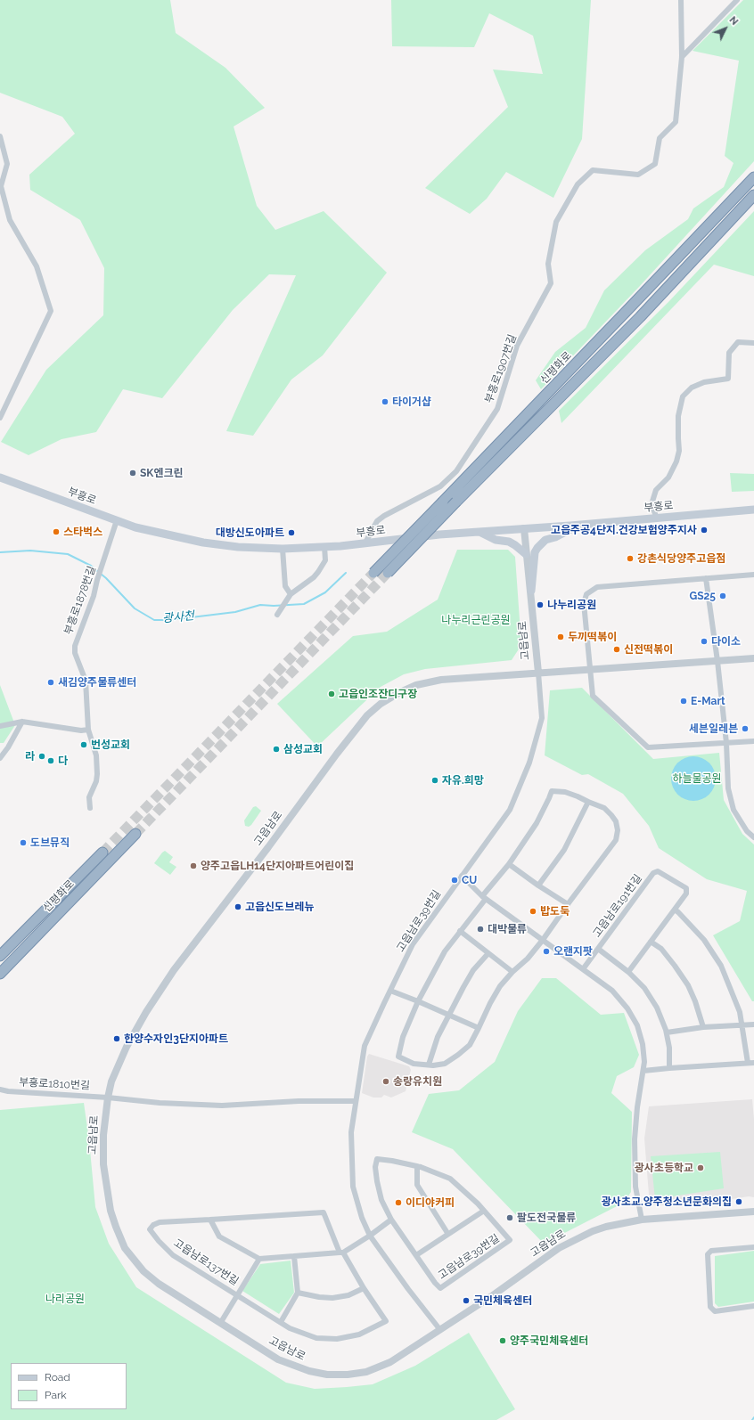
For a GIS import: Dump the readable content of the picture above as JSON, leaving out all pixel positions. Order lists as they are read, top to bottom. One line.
{"streets":{"highway":["신평화로"],"main road":["부흥로"],"street":["부흥로1907번길","부흥로1878번길","고읍남로","고읍남로191번길","고읍남로39번길","부흥로1810번길","고읍남로137번길"]},"crossings":[["부흥로1907번길","부흥로"],["부흥로","부흥로1878번길"],["부흥로","고읍남로"],["고읍남로","고읍남로39번길"],["고읍남로","부흥로1810번길"],["고읍남로","고읍남로137번길"],["고읍남로39번길","부흥로1810번길"]],"water":["광사천"],"parks":["나누리근린공원","하늘물공원","나리공원"],"places":["타이거샵","SK엔크린","고읍주공4단지.건강보험양주지사","스타벅스","대방신도아파트","강촌식당양주고읍점","GS25","나누리공원","두끼떡볶이","다이소","신전떡볶이","새김양주물류센터","고읍인조잔디구장","E-Mart","세븐일레븐","번성교회","삼성교회","라","다","자유.희망","도브뮤직","양주고읍LH14단지아파트어린이집","CU","고읍신도브레뉴","밥도둑","대박물류","오랜지팟","한양수자인3단지아파트","송랑유치원","광사초등학교","광사초교.양주청소년문화의집","이디야커피","팔도전국물류","국민체육센터","양주국민체육센터"],"legend":["Road","Park"],"north":"top right"}
